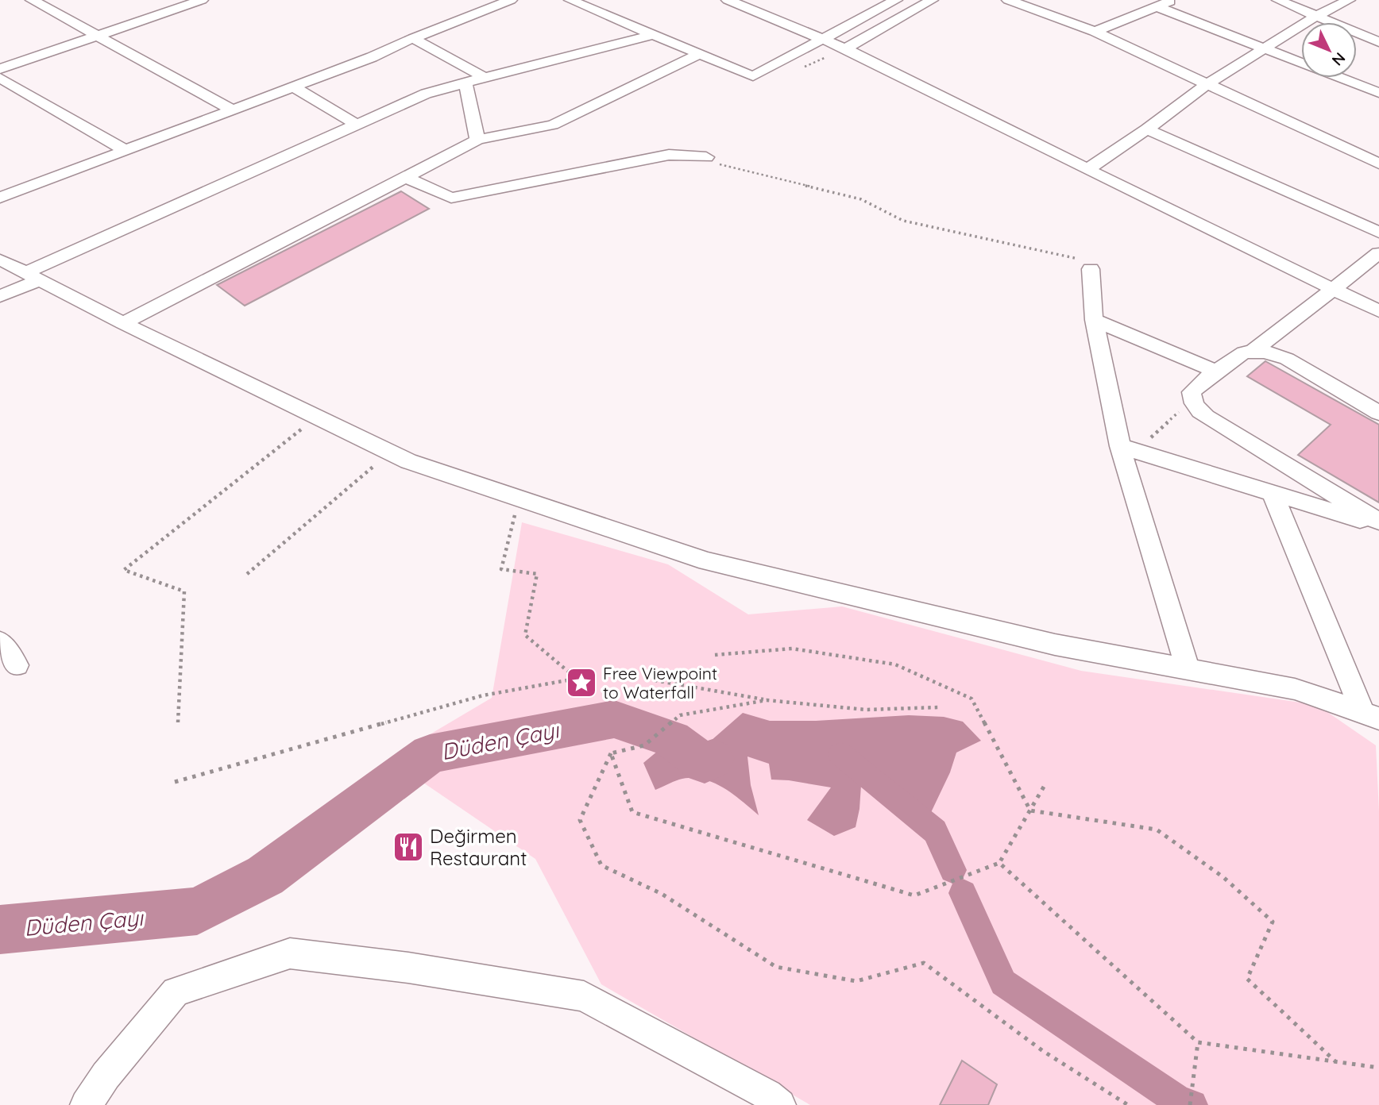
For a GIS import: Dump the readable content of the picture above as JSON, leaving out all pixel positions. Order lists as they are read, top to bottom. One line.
{"water":["Düden Çayı"],"places":{"place":["Free Viewpoint to Waterfall"],"restaurant":["Değirmen Restaurant"]},"north":"bottom right"}
